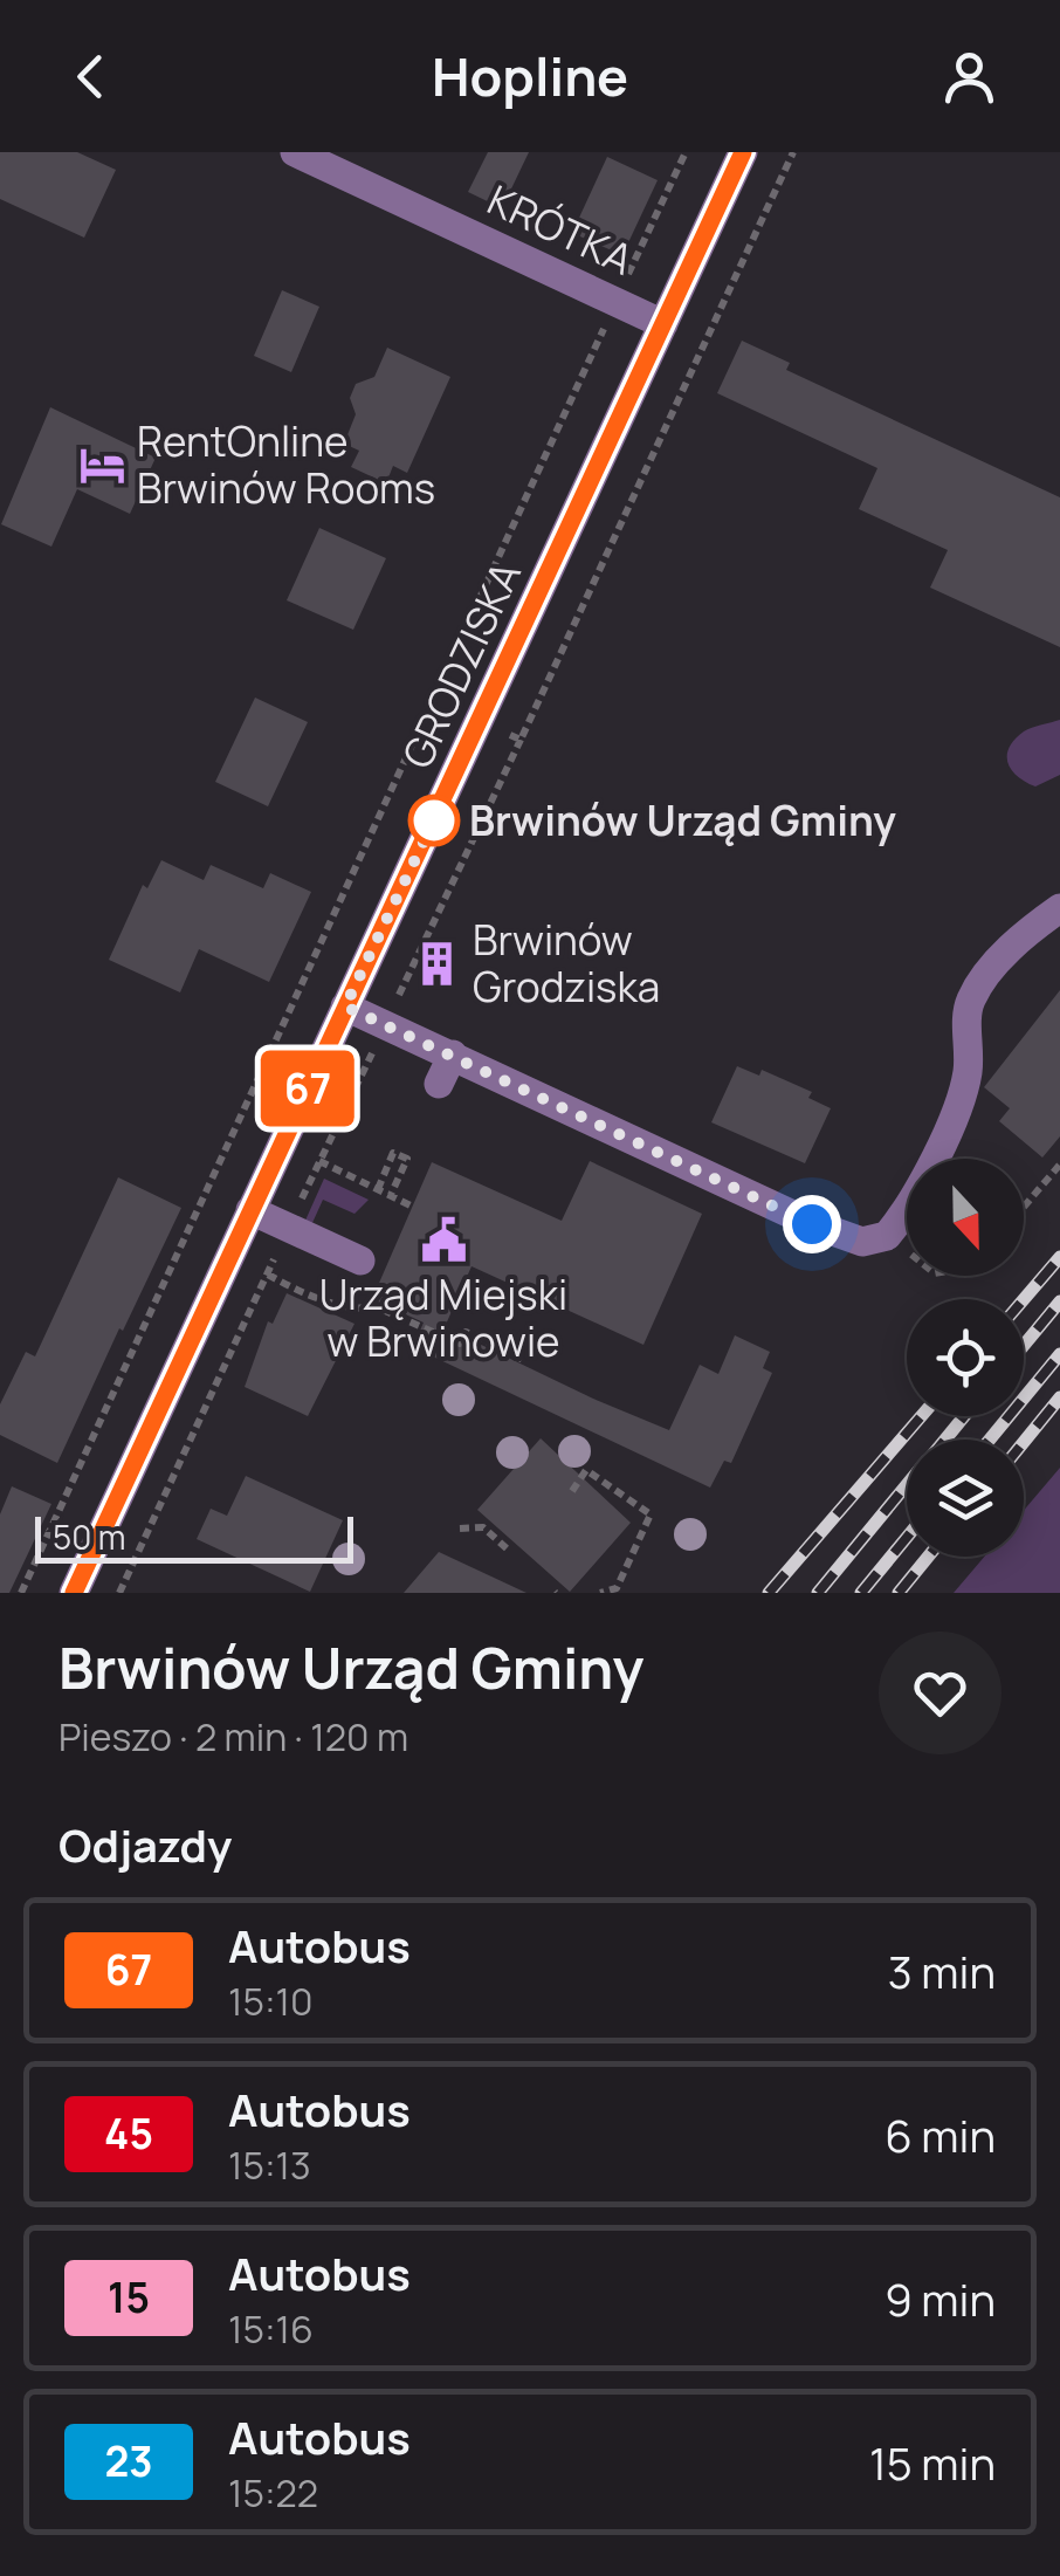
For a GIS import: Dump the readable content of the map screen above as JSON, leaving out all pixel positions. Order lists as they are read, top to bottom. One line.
{"streets":{"street":["KRÓTKA","GRODZISKA"]},"crossings":[["KRÓTKA","GRODZISKA"]],"places":{"hotel":["RentOnline Brwinów Rooms"],"other":["Brwinów Urząd Gminy"],"building":["Brwinów Grodziska"],"public building":["Urząd Miejski w Brwinowie"]},"lines":["bus line 67"],"scale_bar":"50 m","north":"bottom","page":{"header":"Hopline","on_map":"67","scale":"50 m","heading":[["Brwinów Urząd Gminy","Pieszo · 2 min · 120 m"],"Odjazdy"],"list":[{"mark":"67","name":"Autobus","note":"15:10","value":"3 min"},{"mark":"45","name":"Autobus","note":"15:13","value":"6 min"},{"mark":"15","name":"Autobus","note":"15:16","value":"9 min"},{"mark":"23","name":"Autobus","note":"15:22","value":"15 min"}]}}
